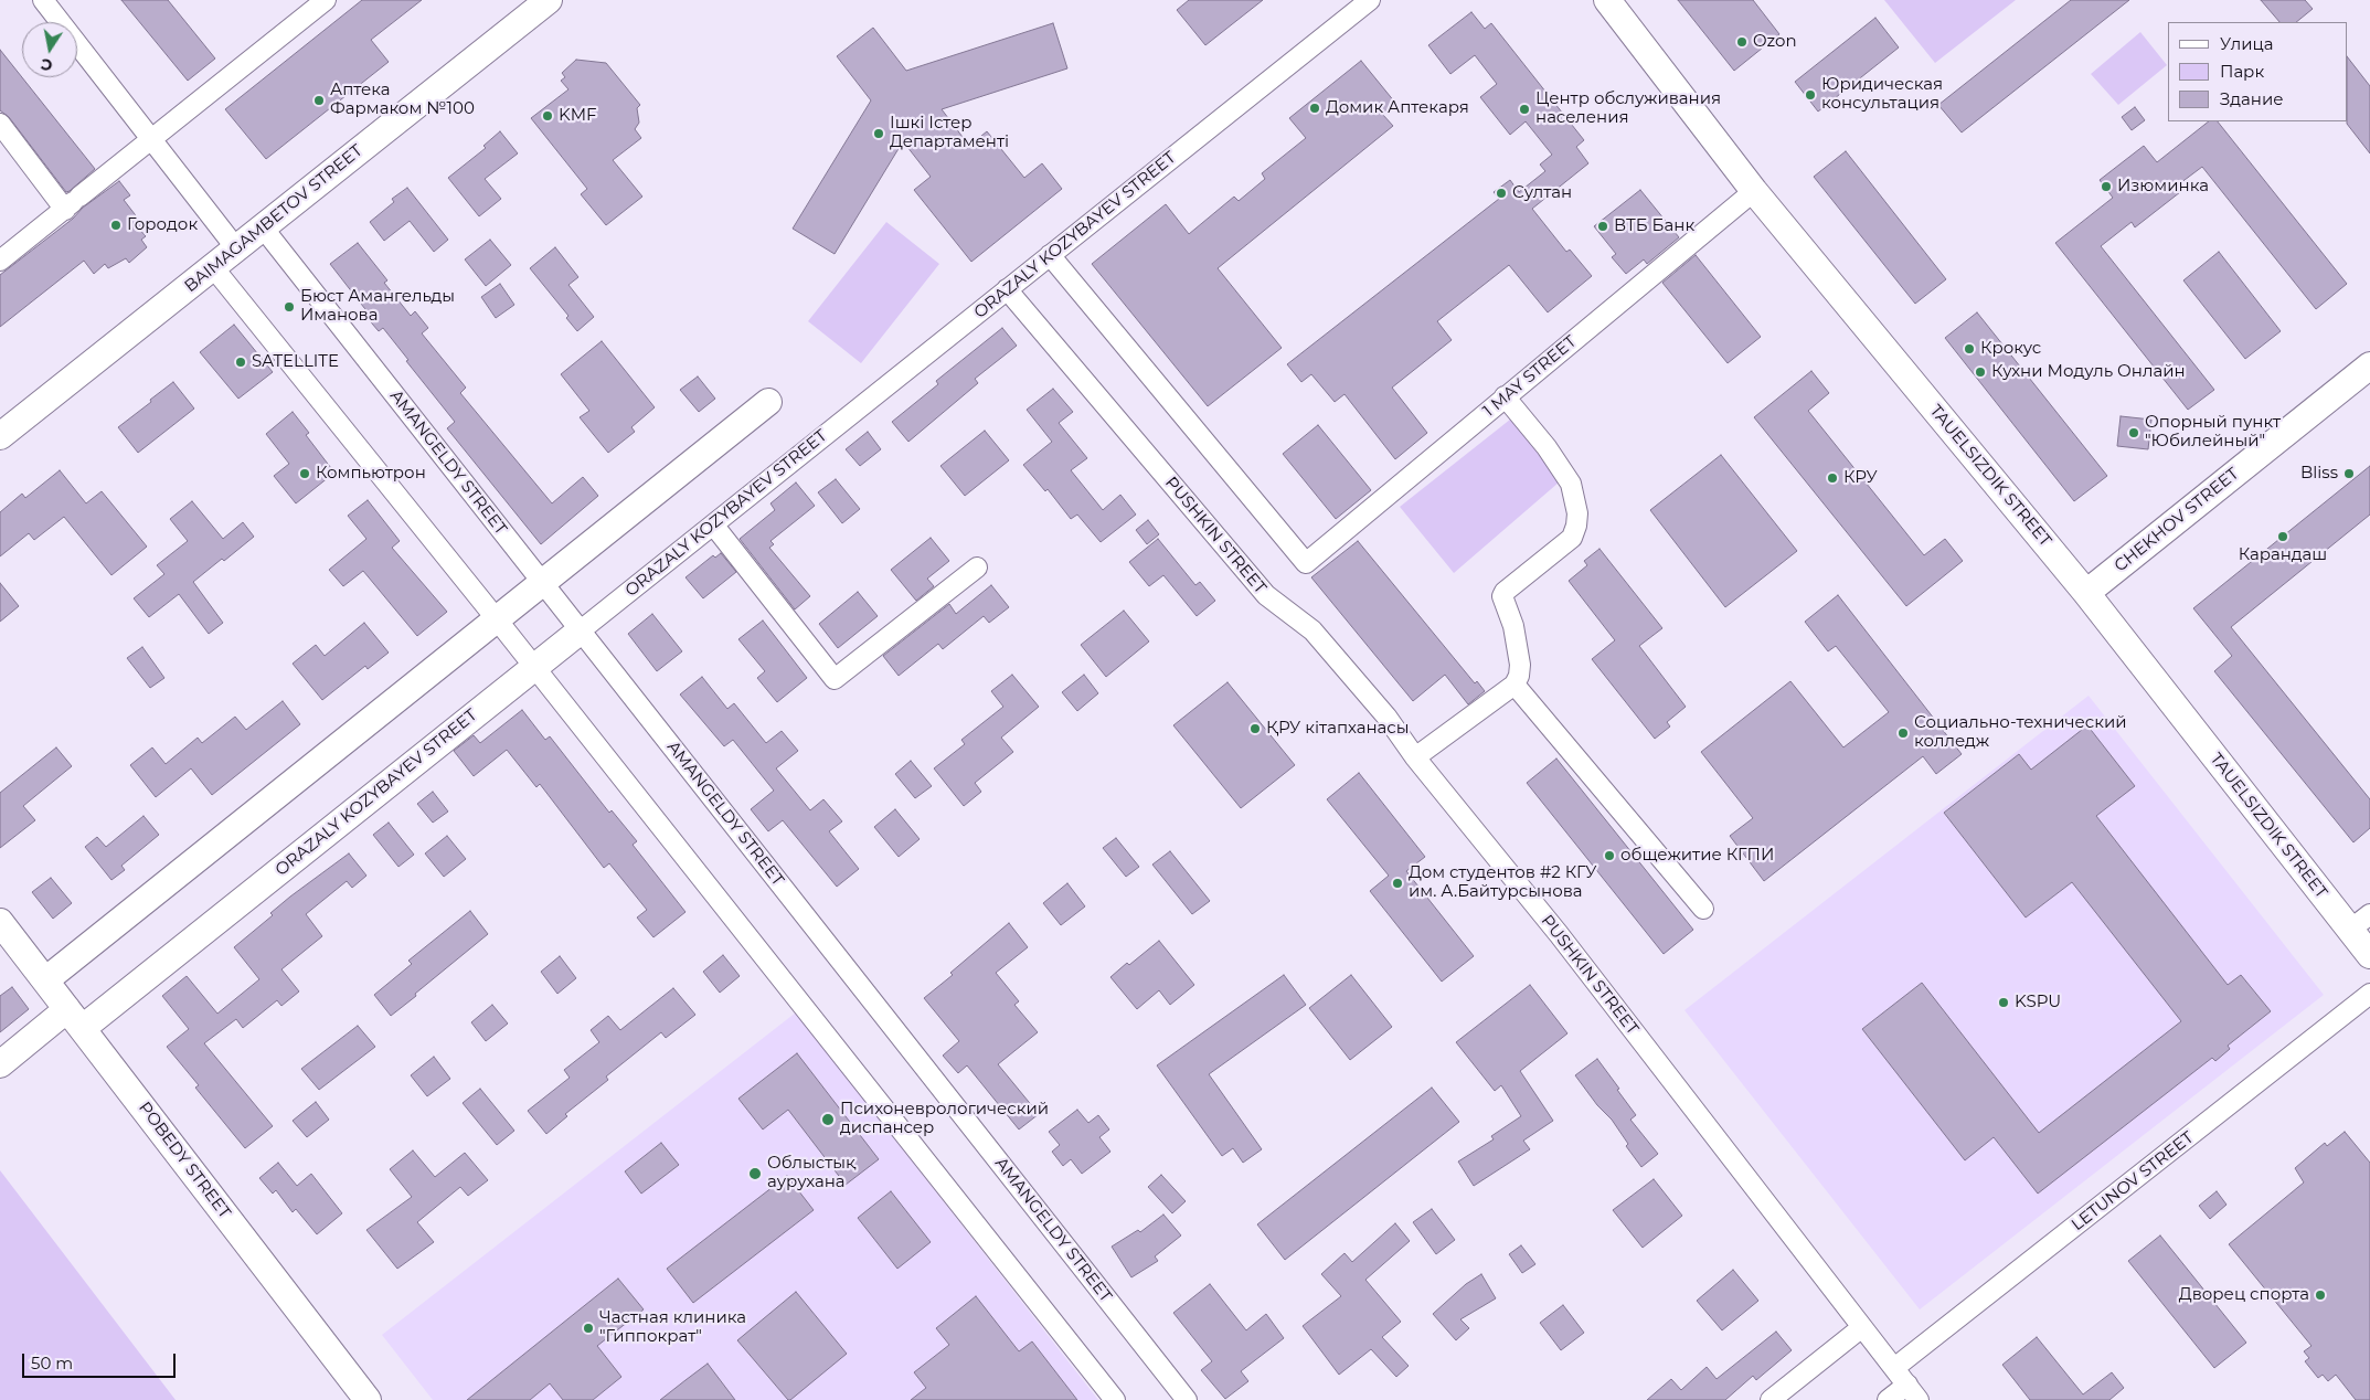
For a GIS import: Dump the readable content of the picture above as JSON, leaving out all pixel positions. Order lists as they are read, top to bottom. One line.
{"streets":{"street":["BAIMAGAMBETOV STREET","ORAZALY KOZYBAYEV STREET","1 MAY STREET","AMANGELDY STREET","TAUELSІZDІK STREET","CHEKHOV STREET","PUSHKIN STREET","POBEDY STREET","LETUNOV STREET"]},"crossings":[["BAIMAGAMBETOV STREET","AMANGELDY STREET"],["ORAZALY KOZYBAYEV STREET","1 MAY STREET"],["ORAZALY KOZYBAYEV STREET","AMANGELDY STREET"],["ORAZALY KOZYBAYEV STREET","PUSHKIN STREET"],["ORAZALY KOZYBAYEV STREET","POBEDY STREET"],["1 MAY STREET","TAUELSІZDІK STREET"],["TAUELSІZDІK STREET","CHEKHOV STREET"],["PUSHKIN STREET","LETUNOV STREET"]],"places":["Ozon","Юридическая консультация","Аптека Фармаком №100","Домик Аптекаря","Центр обслуживания населения","KMF","Ішкі Істер Департаменті","Изюминка","Султан","Городок","ВТБ Банк","Бюст Амангельды Иманова","Крокус","SATELLITE","Кухни Модуль Онлайн","Опорный пункт \"Юбилейный\"","Компьютрон","Bliss","КРУ","Карандаш","ҚРУ кітапханасы","Социально-технический колледж","общежитие КГПИ","Дом студентов #2 КГУ им. А.Байтурсынова","KSPU","Психоневрологический диспансер","Облыстық аурухана","Дворец спорта","Частная клиника \"Гиппократ\""],"legend":["Улица","Парк","Здание"],"scale_bar":"50 m","north":"bottom"}
